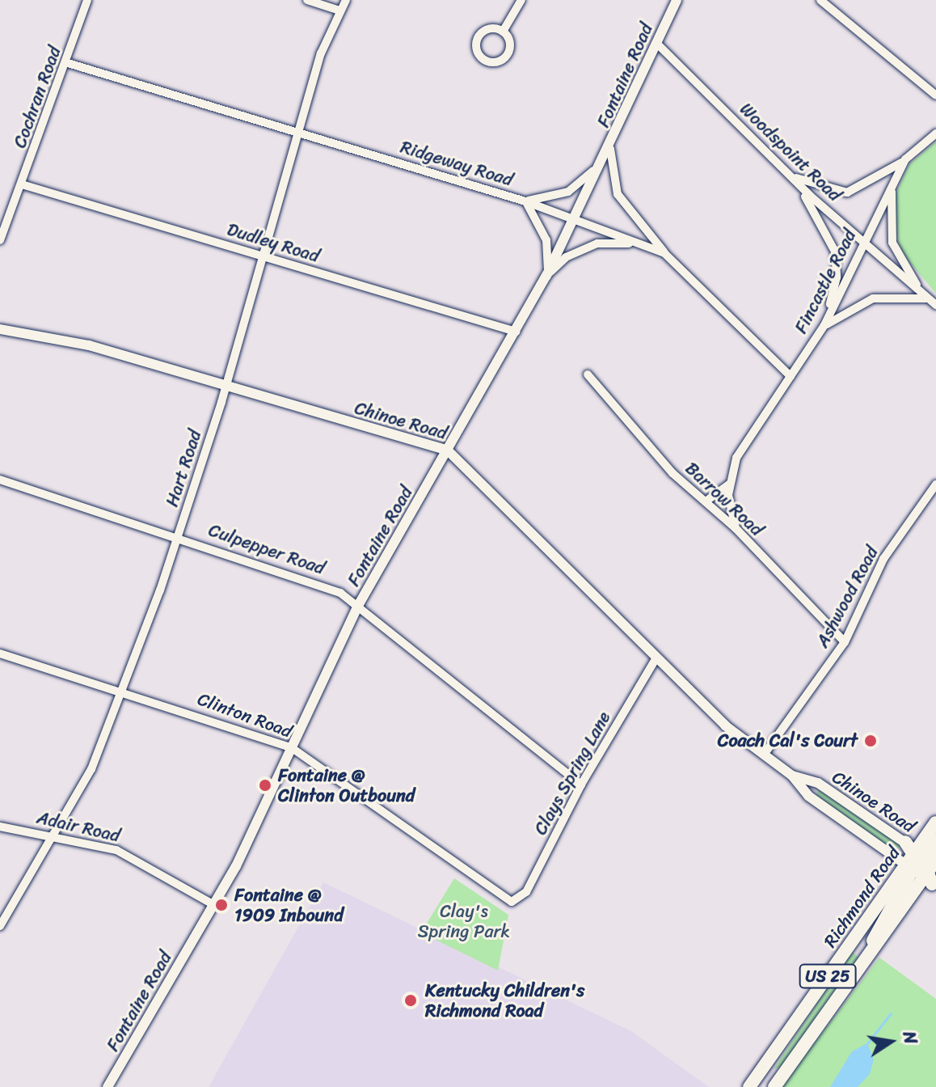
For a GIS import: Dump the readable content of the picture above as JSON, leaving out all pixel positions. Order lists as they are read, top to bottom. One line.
{"streets":{"main road":["Richmond Road","US 25"],"street":["Fontaine Road","Cochran Road","Woodspoint Road","Ridgeway Road","Dudley Road","Fincastle Road","Chinoe Road","Hart Road","Barrow Road","Culpepper Road","Ashwood Road","Clinton Road","Clays Spring Lane","Adair Road"]},"crossings":[["Fontaine Road","Woodspoint Road"],["Fontaine Road","Ridgeway Road"],["Fontaine Road","Dudley Road"],["Fontaine Road","Chinoe Road"],["Fontaine Road","Culpepper Road"],["Fontaine Road","Clinton Road"],["Fontaine Road","Adair Road"],["Cochran Road","Ridgeway Road"],["Cochran Road","Dudley Road"],["Woodspoint Road","Fincastle Road"],["Ridgeway Road","Fincastle Road"],["Ridgeway Road","Hart Road"],["Dudley Road","Hart Road"],["Fincastle Road","Barrow Road"],["Chinoe Road","Hart Road"],["Chinoe Road","Ashwood Road"],["Chinoe Road","Clays Spring Lane"],["Chinoe Road","Richmond Road"],["Hart Road","Culpepper Road"],["Hart Road","Clinton Road"],["Hart Road","Adair Road"],["Barrow Road","Ashwood Road"],["Culpepper Road","Clays Spring Lane"],["Clinton Road","Clays Spring Lane"]],"parks":["Clay's Spring Park"],"places":["Coach Cal's Court","Fontaine @ Clinton Outbound","Fontaine @ 1909 Inbound","Kentucky Children's Richmond Road"],"north":"right"}
